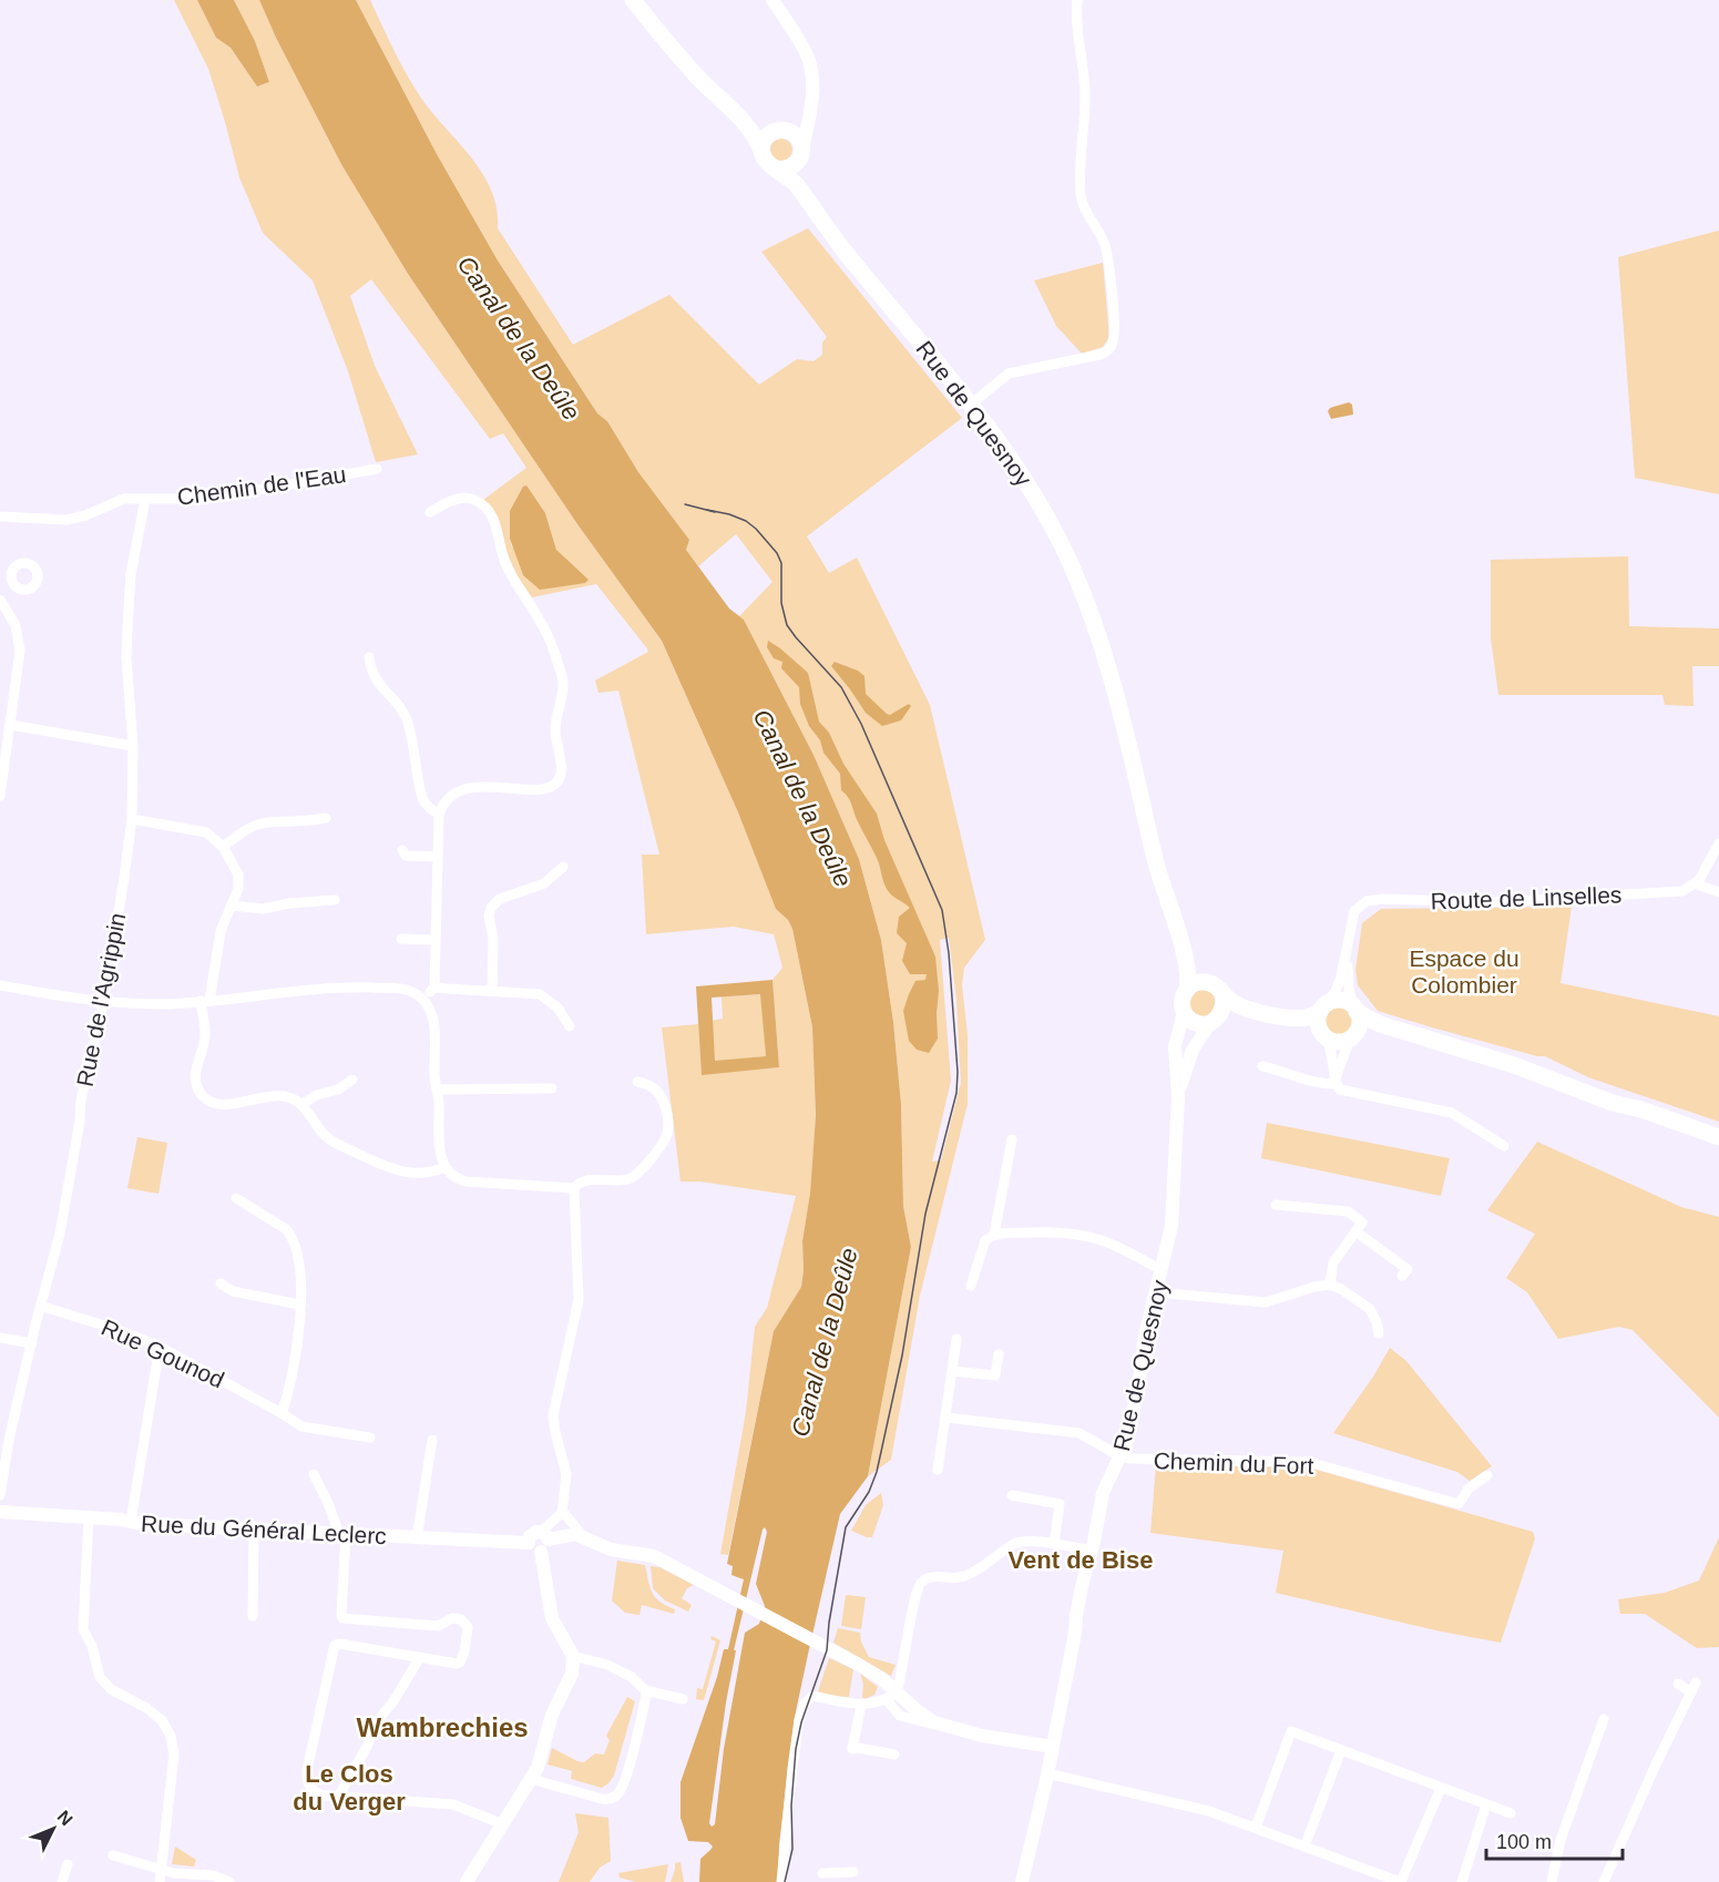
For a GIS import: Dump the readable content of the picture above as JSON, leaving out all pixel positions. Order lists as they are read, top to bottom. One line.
{"streets":{"main road":["Rue de Quesnoy"],"street":["Chemin de l'Eau","Route de Linselles","Rue de l'Agrippin","Rue Gounod","Chemin du Fort","Rue du Général Leclerc"]},"crossings":[["Rue de Quesnoy","Chemin du Fort"],["Chemin de l'Eau","Rue de l'Agrippin"],["Rue de l'Agrippin","Rue Gounod"]],"districts":["Vent de Bise","Wambrechies","Le Clos du Verger"],"water":["Canal de la Deûle"],"parks":["Espace du Colombier"],"scale_bar":"100 m","north":"top right"}
